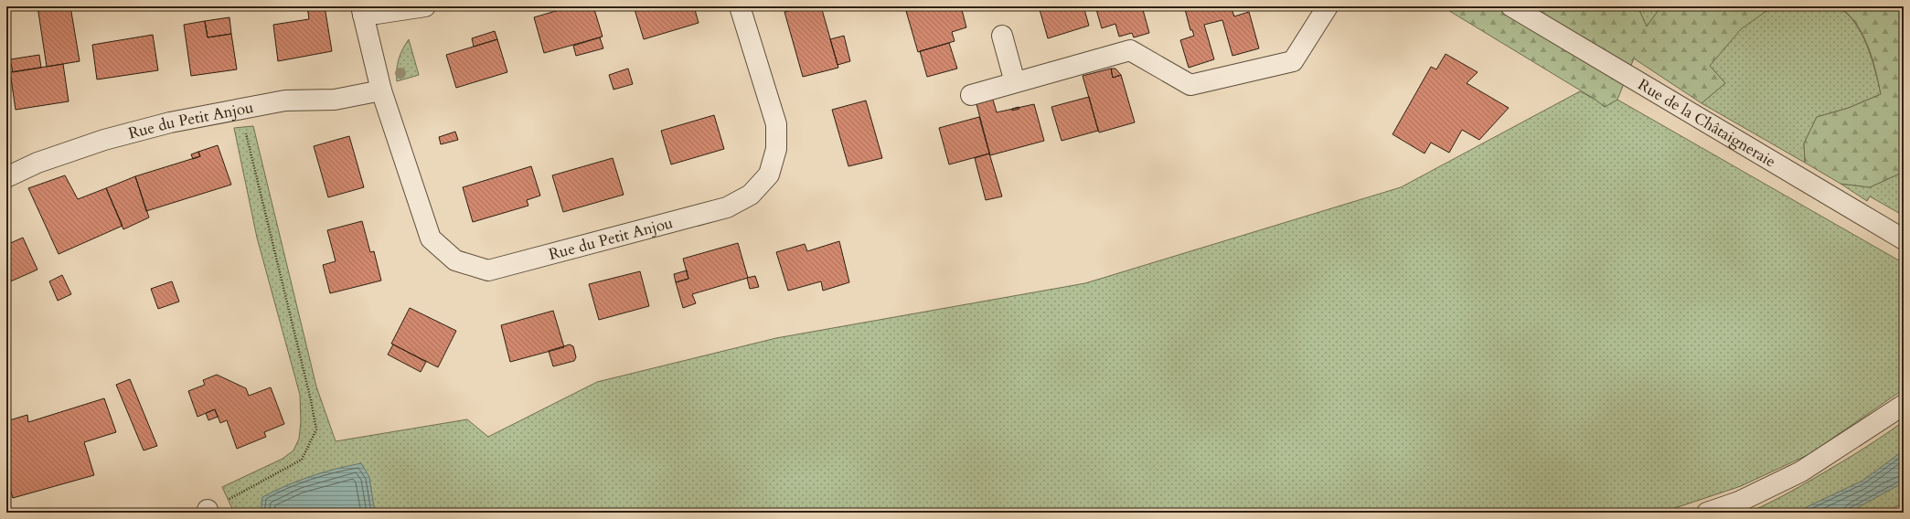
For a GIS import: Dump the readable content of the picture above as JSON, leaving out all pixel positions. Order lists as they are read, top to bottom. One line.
{"streets":{"street":["Rue du Petit Anjou","Rue de la Châtaigneraie"]}}
